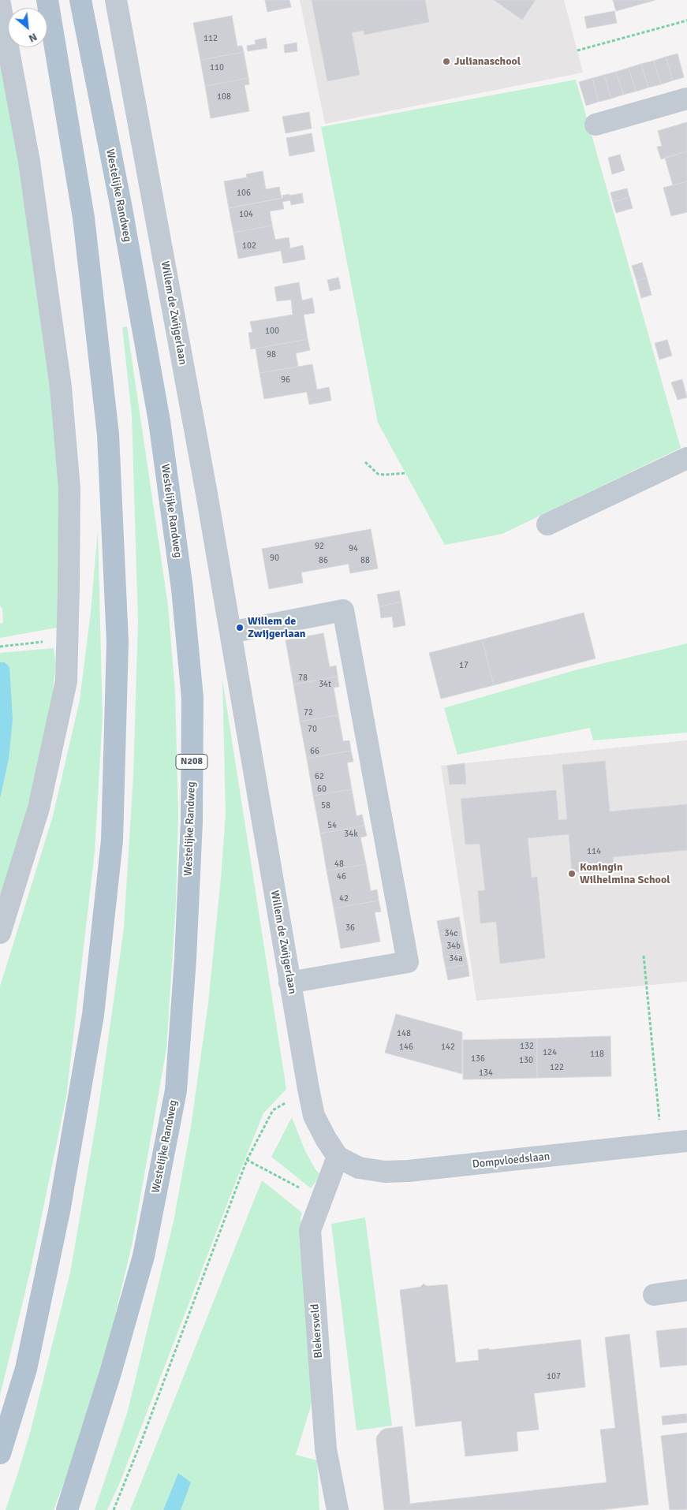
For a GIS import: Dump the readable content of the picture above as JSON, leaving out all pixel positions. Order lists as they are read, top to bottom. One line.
{"streets":{"main road":["Westelijke Randweg","N208"],"street":["Willem de Zwijgerlaan","Dompvloedslaan","Blekersveld"]},"crossings":[["Willem de Zwijgerlaan","Dompvloedslaan"],["Willem de Zwijgerlaan","Blekersveld"],["Dompvloedslaan","Blekersveld"]],"places":["Julianaschool","Willem de Zwijgerlaan","Koningin Wilhelmina School"],"house_numbers":["112","110","108","106","104","102","100","98","96","92","94","90","86","88","17","78","34t","72","70","66","62","60","58","54","34k","114","48","46","42","36","34c","34b","34a","148","132","146","142","124","118","136","130","122","134","107"],"north":"bottom right"}
